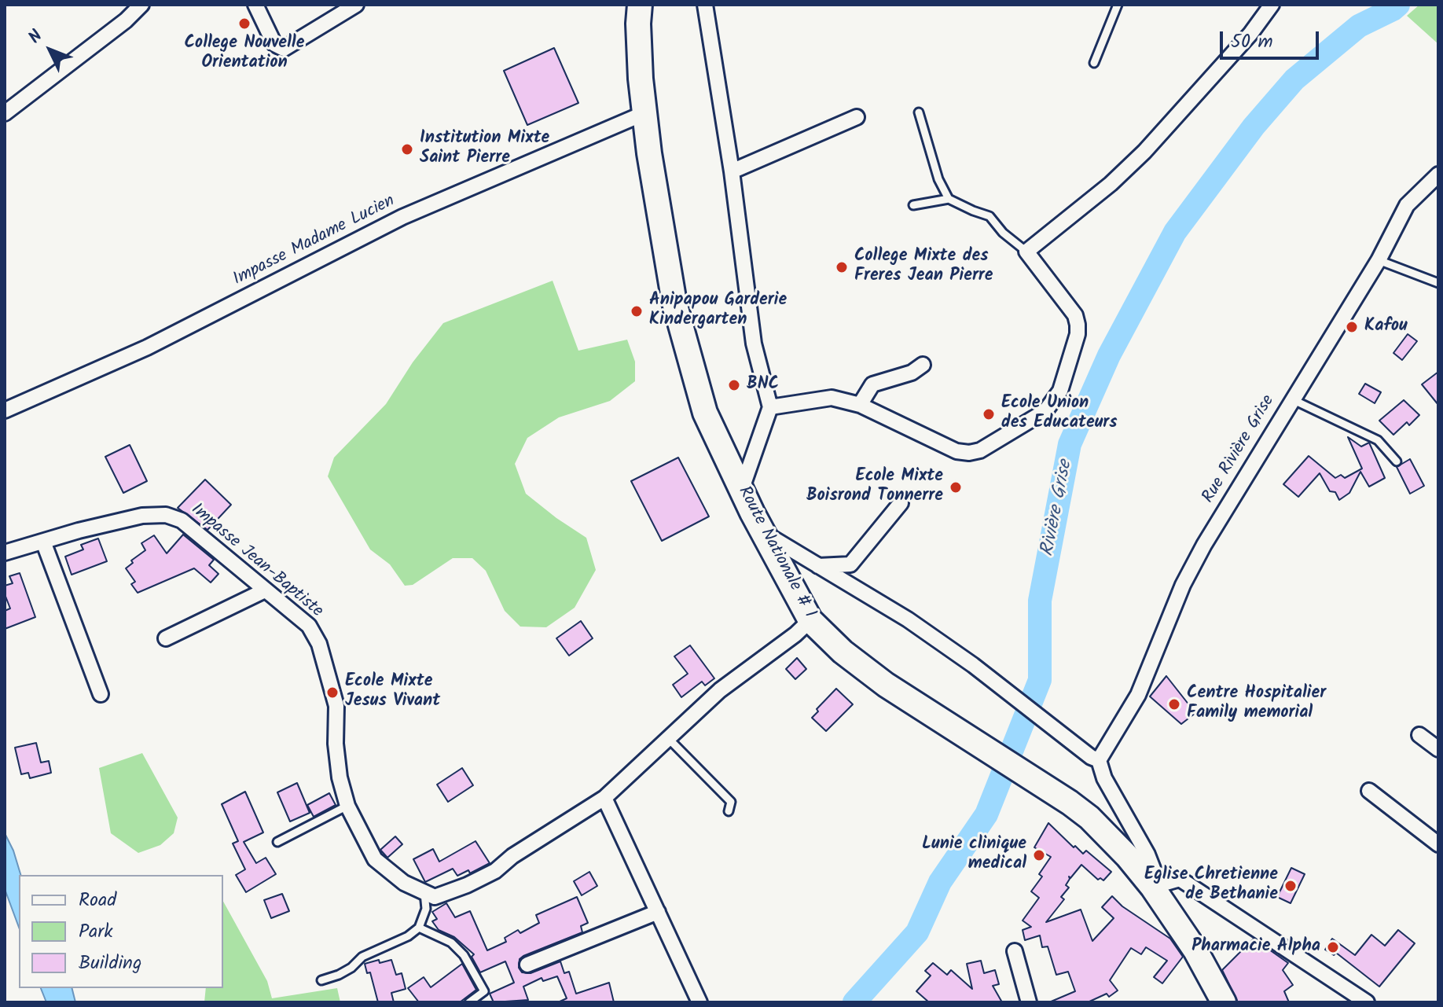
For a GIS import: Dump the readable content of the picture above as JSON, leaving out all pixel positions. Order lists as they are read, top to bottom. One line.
{"streets":{"main road":["Route Nationale # 1"],"street":["Impasse Madame Lucien","Rue Rivière Grise","Impasse Jean-Baptiste"]},"crossings":[["Impasse Madame Lucien","Route Nationale # 1"],["Route Nationale # 1","Impasse Jean-Baptiste"]],"water":["Rivière Grise"],"places":["College Nouvelle Orientation","Institution Mixte Saint Pierre","College Mixte des Freres Jean Pierre","Anipapou Garderie Kindergarten","Kafou","BNC","Ecole Union des Educateurs","Ecole Mixte Boisrond Tonnerre","Ecole Mixte Jesus Vivant","Centre Hospitalier Family memorial","Lunie clinique medical","Eglise Chretienne de Bethanie","Pharmacie Alpha"],"legend":["Road","Park","Building"],"scale_bar":"50 m","north":"top left"}
